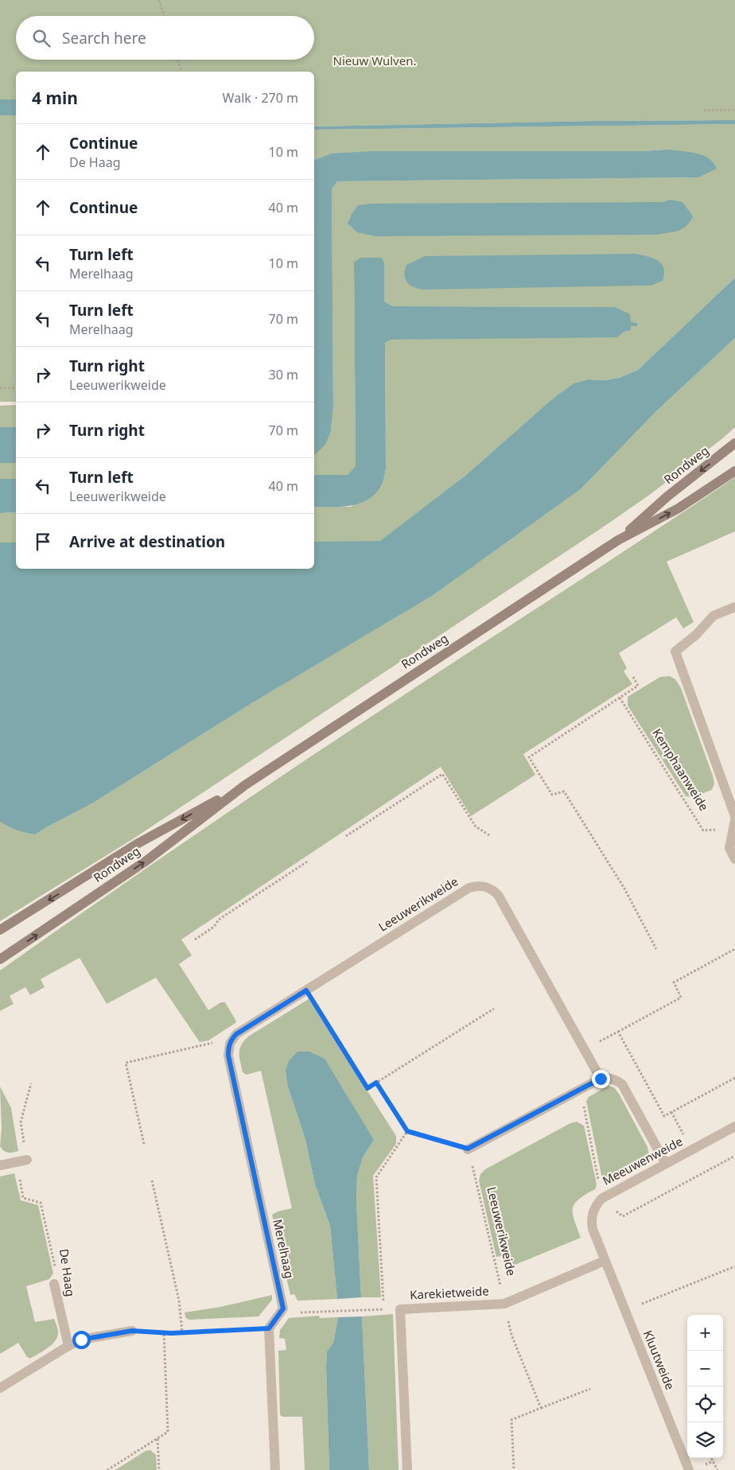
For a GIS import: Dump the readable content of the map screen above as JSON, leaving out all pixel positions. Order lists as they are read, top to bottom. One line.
{"streets":{"main road":["Rondweg"],"street":["Leeuwerikweide","Meeuwenweide","Merelhaag","De Haag","Karekietweide","Kluutweide"],"path":["Kemphaanweide"]},"crossings":[["Leeuwerikweide","Merelhaag"],["Leeuwerikweide","Karekietweide"],["Meeuwenweide","Karekietweide"],["Meeuwenweide","Kluutweide"],["Karekietweide","Kluutweide"]],"parks":["Nieuw Wulven."],"page":{"search":"Search here","heading":["4 min","Walk · 270 m"],"list":[["Continue","De Haag","10 m"],["Continue","40 m"],["Turn left","Merelhaag","10 m"],["Turn left","Merelhaag","70 m"],["Turn right","Leeuwerikweide","30 m"],["Turn right","70 m"],["Turn left","Leeuwerikweide","40 m"],"Arrive at destination"],"map_buttons":["+","−"]}}
